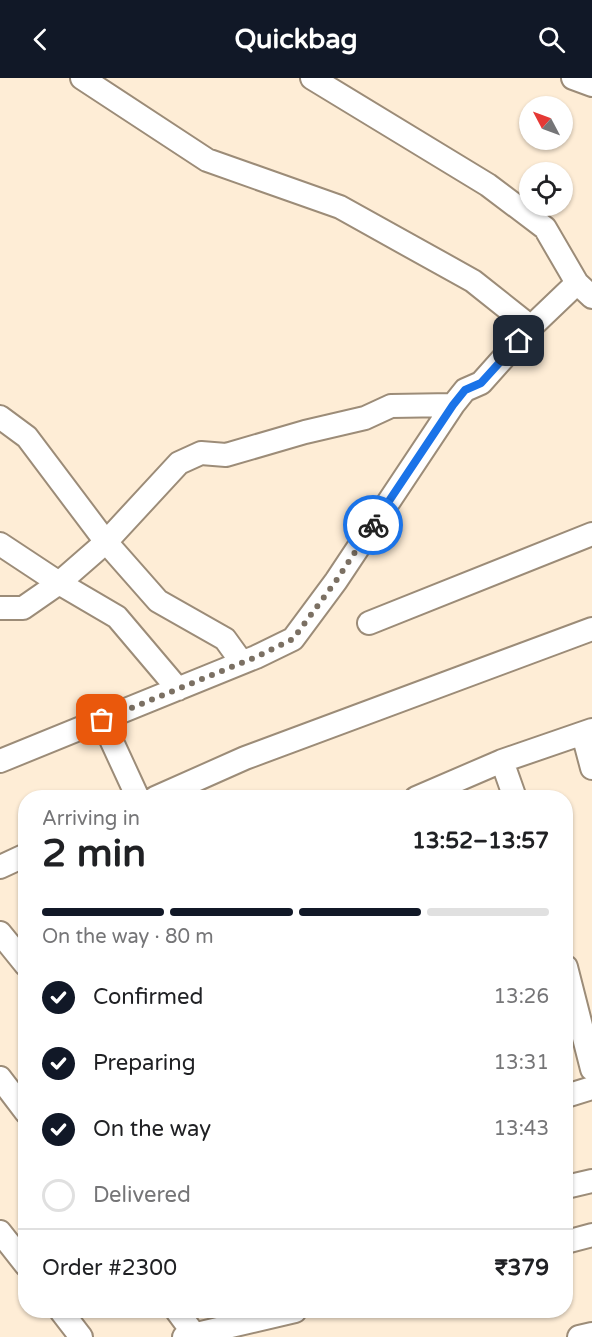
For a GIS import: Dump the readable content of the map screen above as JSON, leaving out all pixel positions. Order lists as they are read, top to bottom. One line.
{"north":"top left","page":{"header":"Quickbag","heading":["2 min","Arriving in","13:52–13:57"],"panel":["Order #2300","₹379"],"bar":"On the way · 80 m","list":[["Confirmed","13:26"],["Preparing","13:31"],["On the way","13:43"],"Delivered"]}}
